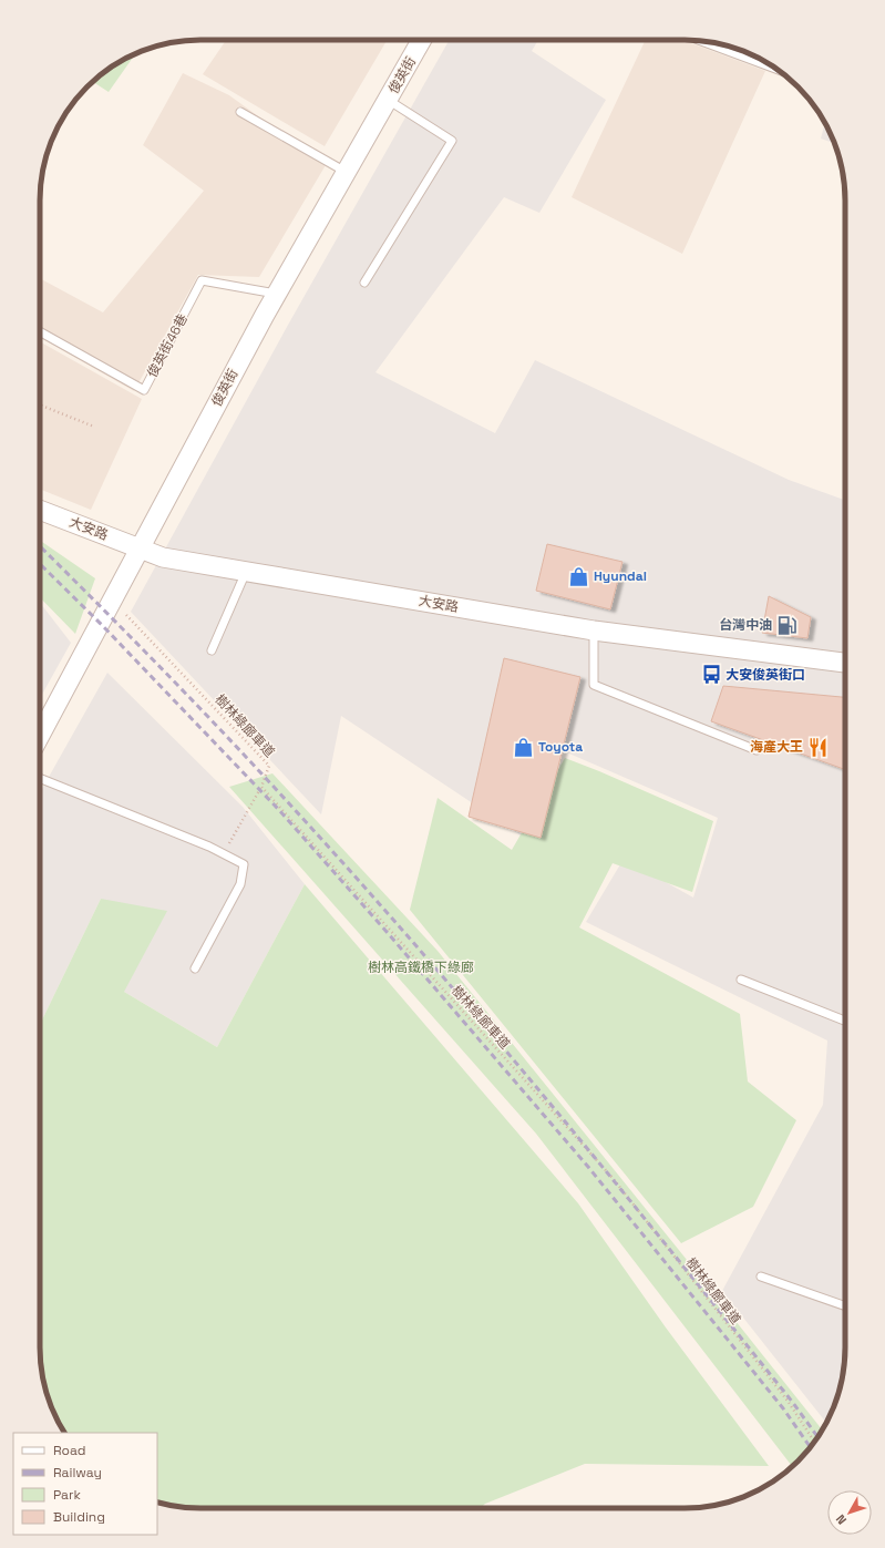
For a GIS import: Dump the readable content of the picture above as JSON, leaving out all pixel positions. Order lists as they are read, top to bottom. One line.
{"streets":{"street":["俊英街","大安路"],"lane":["俊英街46巷"],"path":["樹林綠廊車道"]},"crossings":[["俊英街","俊英街46巷"],["俊英街","大安路"]],"parks":["樹林高鐵橋下綠廊"],"places":{"shop":["Hyundai","Toyota"],"fuel station":["台灣中油"],"bus stop":["大安俊英街口"],"restaurant":["海產大王"]},"legend":["Road","Railway","Park","Building"],"north":"bottom left"}
